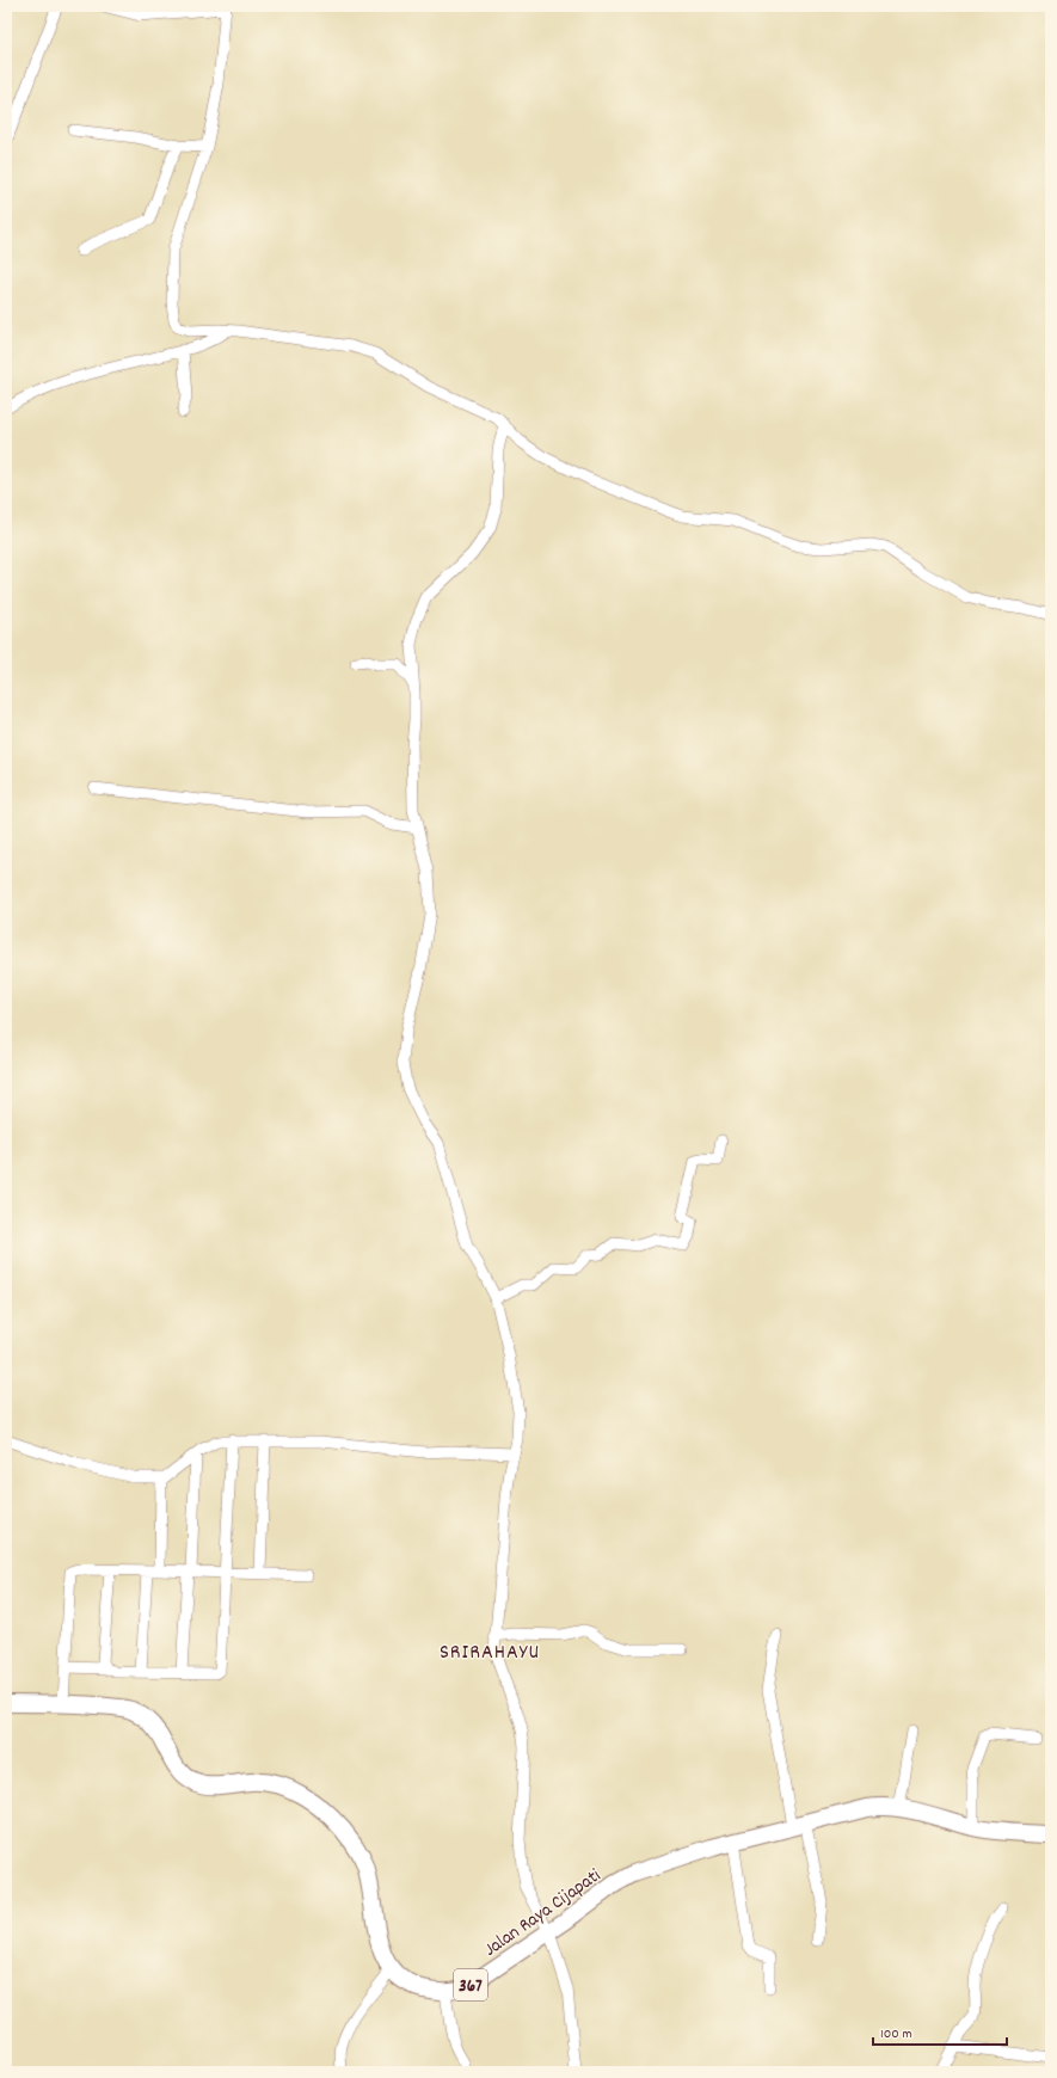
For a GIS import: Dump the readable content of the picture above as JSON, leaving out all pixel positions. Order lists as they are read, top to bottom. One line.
{"streets":{"main road":["Jalan Raya Cijapati","367"]},"districts":["SRIRAHAYU"],"scale_bar":"100 m"}
